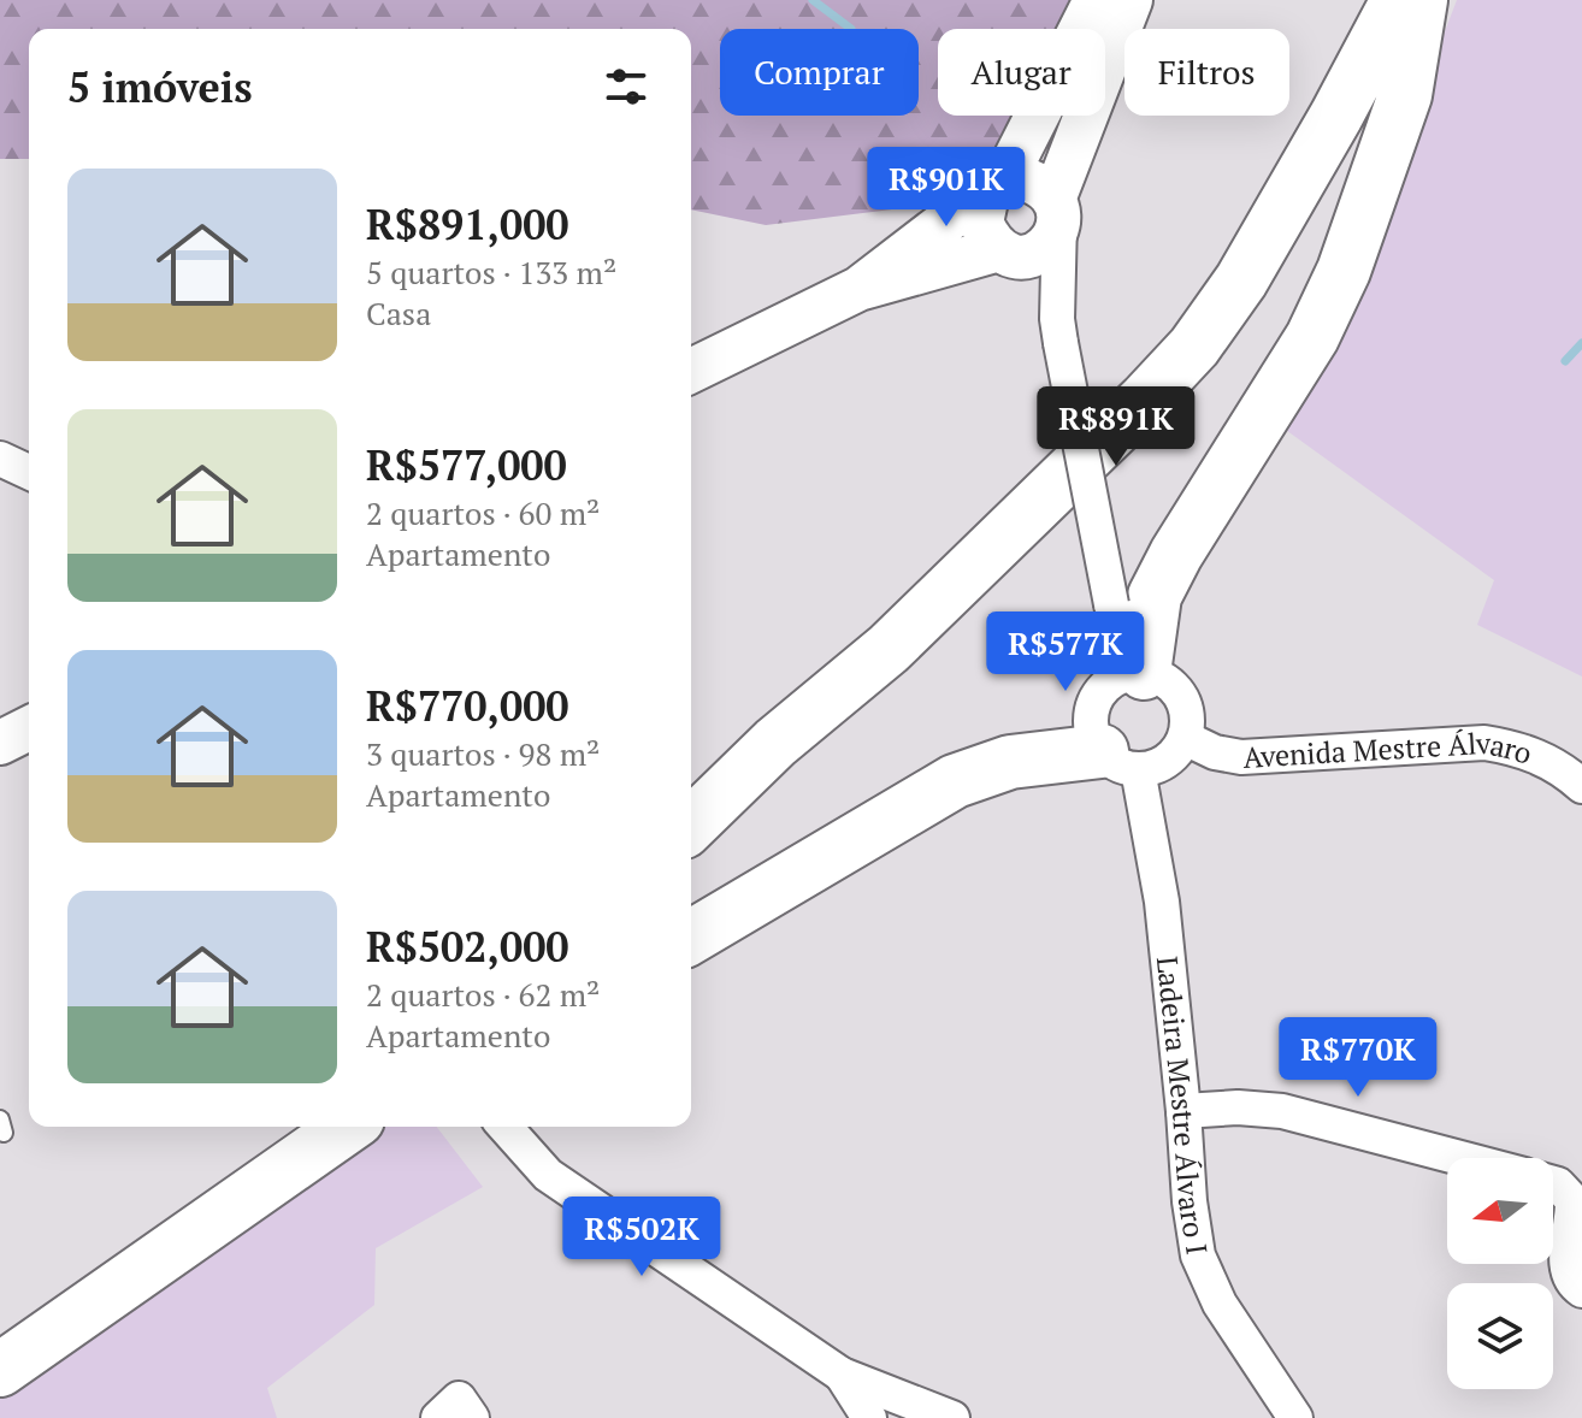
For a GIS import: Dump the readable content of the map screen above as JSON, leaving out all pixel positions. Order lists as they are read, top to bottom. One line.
{"streets":{"street":["Avenida Mestre Álvaro","Ladeira Mestre Álvaro I"]},"crossings":[["Avenida Mestre Álvaro","Ladeira Mestre Álvaro I"]],"north":"left","page":{"chip":["Comprar","Alugar","Filtros"],"heading":"5 imóveis","list":[{"name":"R$891,000","note":"5 quartos · 133 m² · Casa"},{"name":"R$577,000","note":"2 quartos · 60 m² · Apartamento"},{"name":"R$770,000","note":"3 quartos · 98 m² · Apartamento"},{"name":"R$502,000","note":"2 quartos · 62 m² · Apartamento"}],"price":["R$901K","R$891K","R$577K","R$770K","R$502K"]}}
